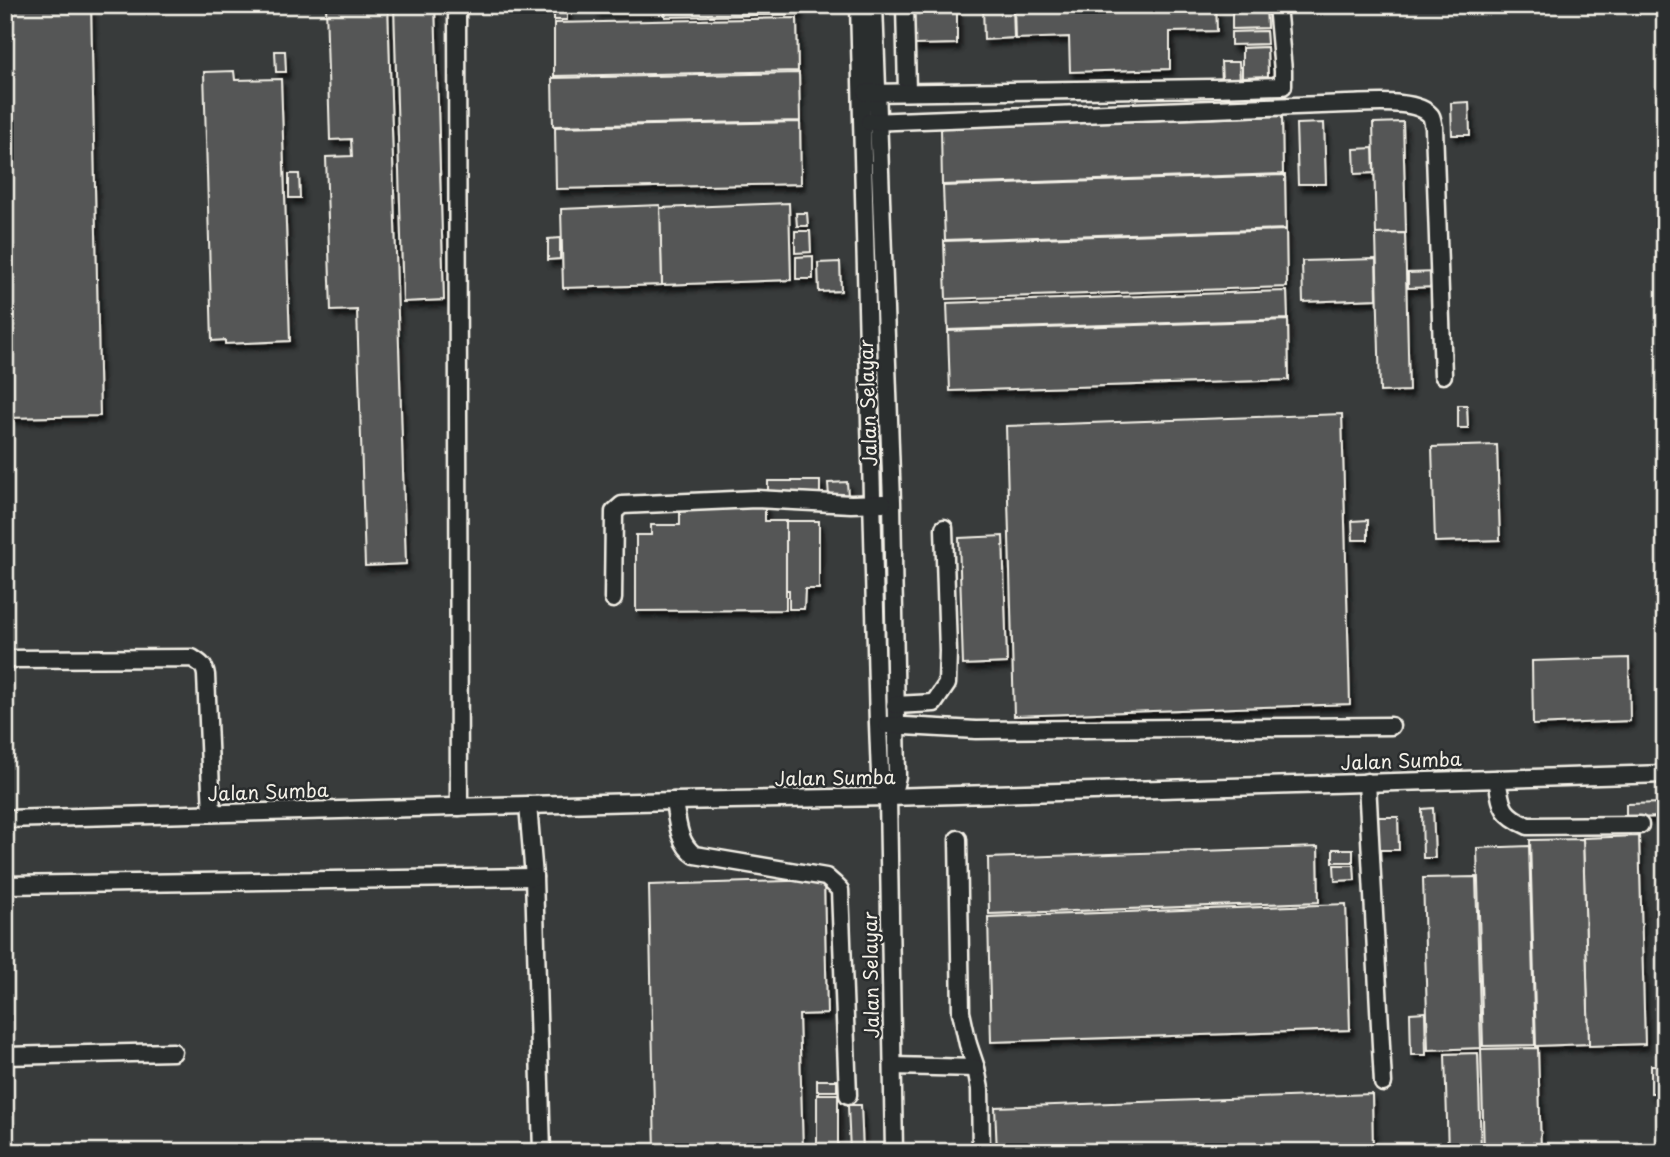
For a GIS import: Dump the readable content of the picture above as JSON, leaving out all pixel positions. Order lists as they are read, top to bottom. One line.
{"streets":{"street":["Jalan Selayar","Jalan Sumba"]},"crossings":[["Jalan Selayar","Jalan Sumba"]]}
